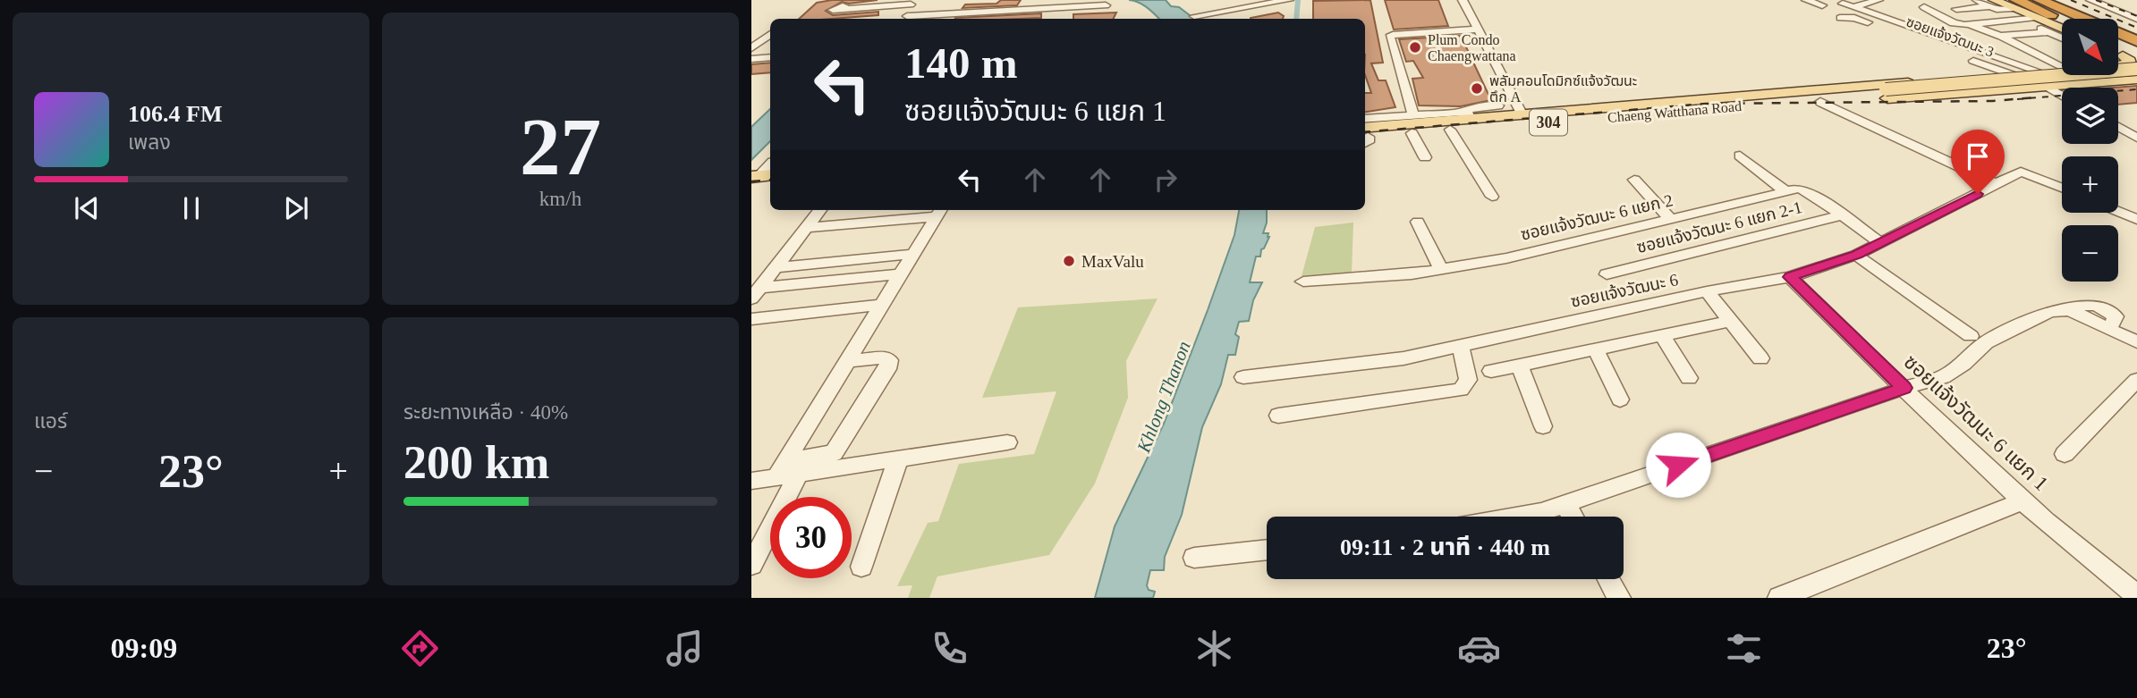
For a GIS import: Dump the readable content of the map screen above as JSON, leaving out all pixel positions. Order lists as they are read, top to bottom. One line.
{"streets":{"main road":["Chaeng Watthana Road","304"],"street":["ซอยแจ้งวัฒนะ 3","ซอยแจ้งวัฒนะ 6 แยก 2","ซอยแจ้งวัฒนะ 6 แยก 2-1","ซอยแจ้งวัฒนะ 6","ซอยแจ้งวัฒนะ 6 แยก 1"]},"crossings":[["ซอยแจ้งวัฒนะ 3","Chaeng Watthana Road"],["ซอยแจ้งวัฒนะ 6 แยก 2","ซอยแจ้งวัฒนะ 6 แยก 2-1"],["ซอยแจ้งวัฒนะ 6 แยก 2","ซอยแจ้งวัฒนะ 6"],["ซอยแจ้งวัฒนะ 6","ซอยแจ้งวัฒนะ 6 แยก 1"]],"water":["Khlong Thanon"],"places":["Plum Condo Chaengwattana","พลัมคอนโดมิกซ์แจ้งวัฒนะ ตึก A","MaxValu"],"north":"bottom right","page":{"tile":[["27","km/h"],"แอร์",["ระยะทางเหลือ · 40%","200 km"]],"map_buttons":["+","−"],"turn":["140 m","ซอยแจ้งวัฒนะ 6 แยก 1"],"song":["106.4 FM","เพลง"],"heat":["−","23°","+"],"limit":"30","trip":"09:11 · 2 นาที · 440 m","tabs":["09:09","23°"]}}
